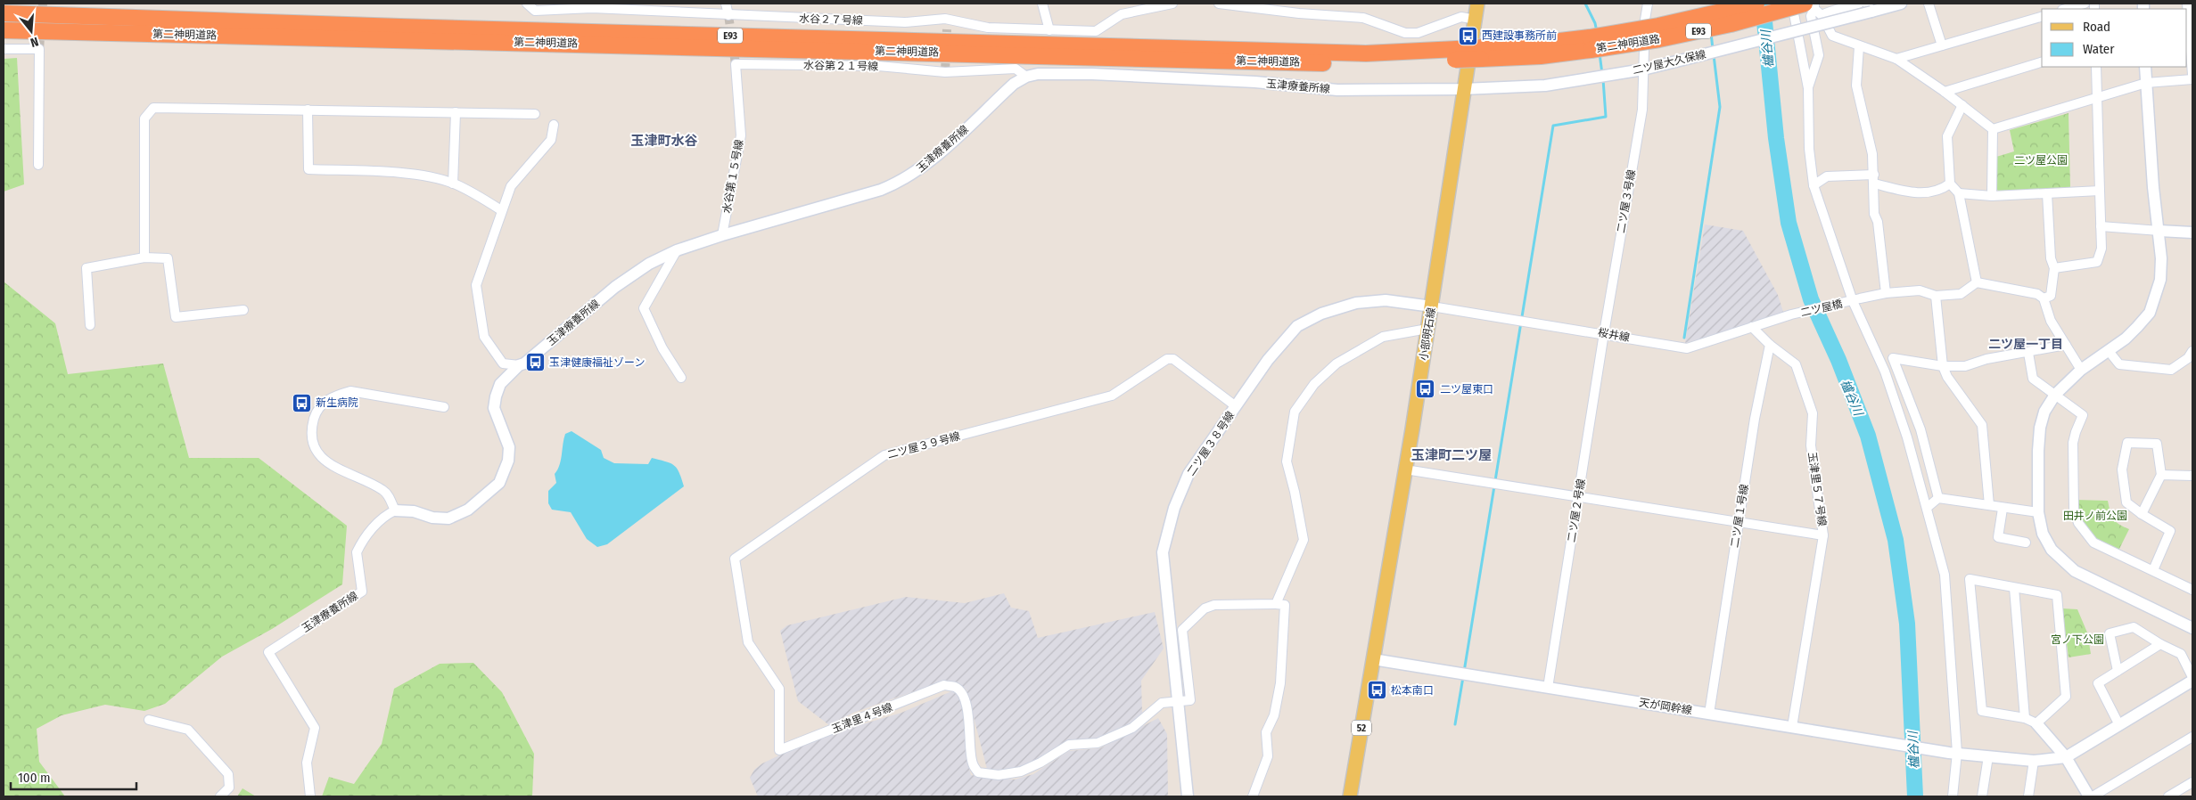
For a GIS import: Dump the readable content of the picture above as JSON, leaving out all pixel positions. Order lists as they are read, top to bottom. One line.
{"streets":{"highway":["E93","第二神明道路"],"main road":["小部明石線","52"],"street":["水谷２７号線","二ツ屋大久保線","水谷第２１号線","玉津療養所線","水谷第１５号線","二ツ屋３号線","二ツ屋橋","桜井線","二ツ屋３８号線","二ツ屋３９号線","玉津里５７号線","二ツ屋２号線","二ツ屋１号線","天が岡幹線","玉津里４号線"]},"crossings":[["二ツ屋大久保線","玉津療養所線"],["二ツ屋大久保線","二ツ屋３号線"],["二ツ屋大久保線","小部明石線"],["水谷第２１号線","玉津療養所線"],["水谷第２１号線","水谷第１５号線"],["玉津療養所線","水谷第１５号線"],["玉津療養所線","小部明石線"],["二ツ屋３号線","桜井線"],["二ツ屋３号線","二ツ屋２号線"],["二ツ屋橋","桜井線"],["小部明石線","桜井線"],["小部明石線","二ツ屋３８号線"],["小部明石線","天が岡幹線"],["桜井線","二ツ屋３８号線"],["桜井線","二ツ屋２号線"],["二ツ屋３８号線","二ツ屋３９号線"],["二ツ屋３８号線","玉津里４号線"],["二ツ屋３９号線","玉津里４号線"],["玉津里５７号線","二ツ屋１号線"],["玉津里５７号線","天が岡幹線"],["二ツ屋２号線","天が岡幹線"],["二ツ屋１号線","天が岡幹線"]],"districts":["玉津町水谷","二ツ屋一丁目","玉津町二ツ屋"],"water":["櫨谷川"],"parks":["二ツ屋公園","田井ノ前公園","宮ノ下公園"],"places":{"bus stop":["西建設事務所前","玉津健康福祉ゾーン","二ツ屋東口","新生病院","松本南口"]},"legend":["Road","Water"],"scale_bar":"100 m","north":"bottom"}
